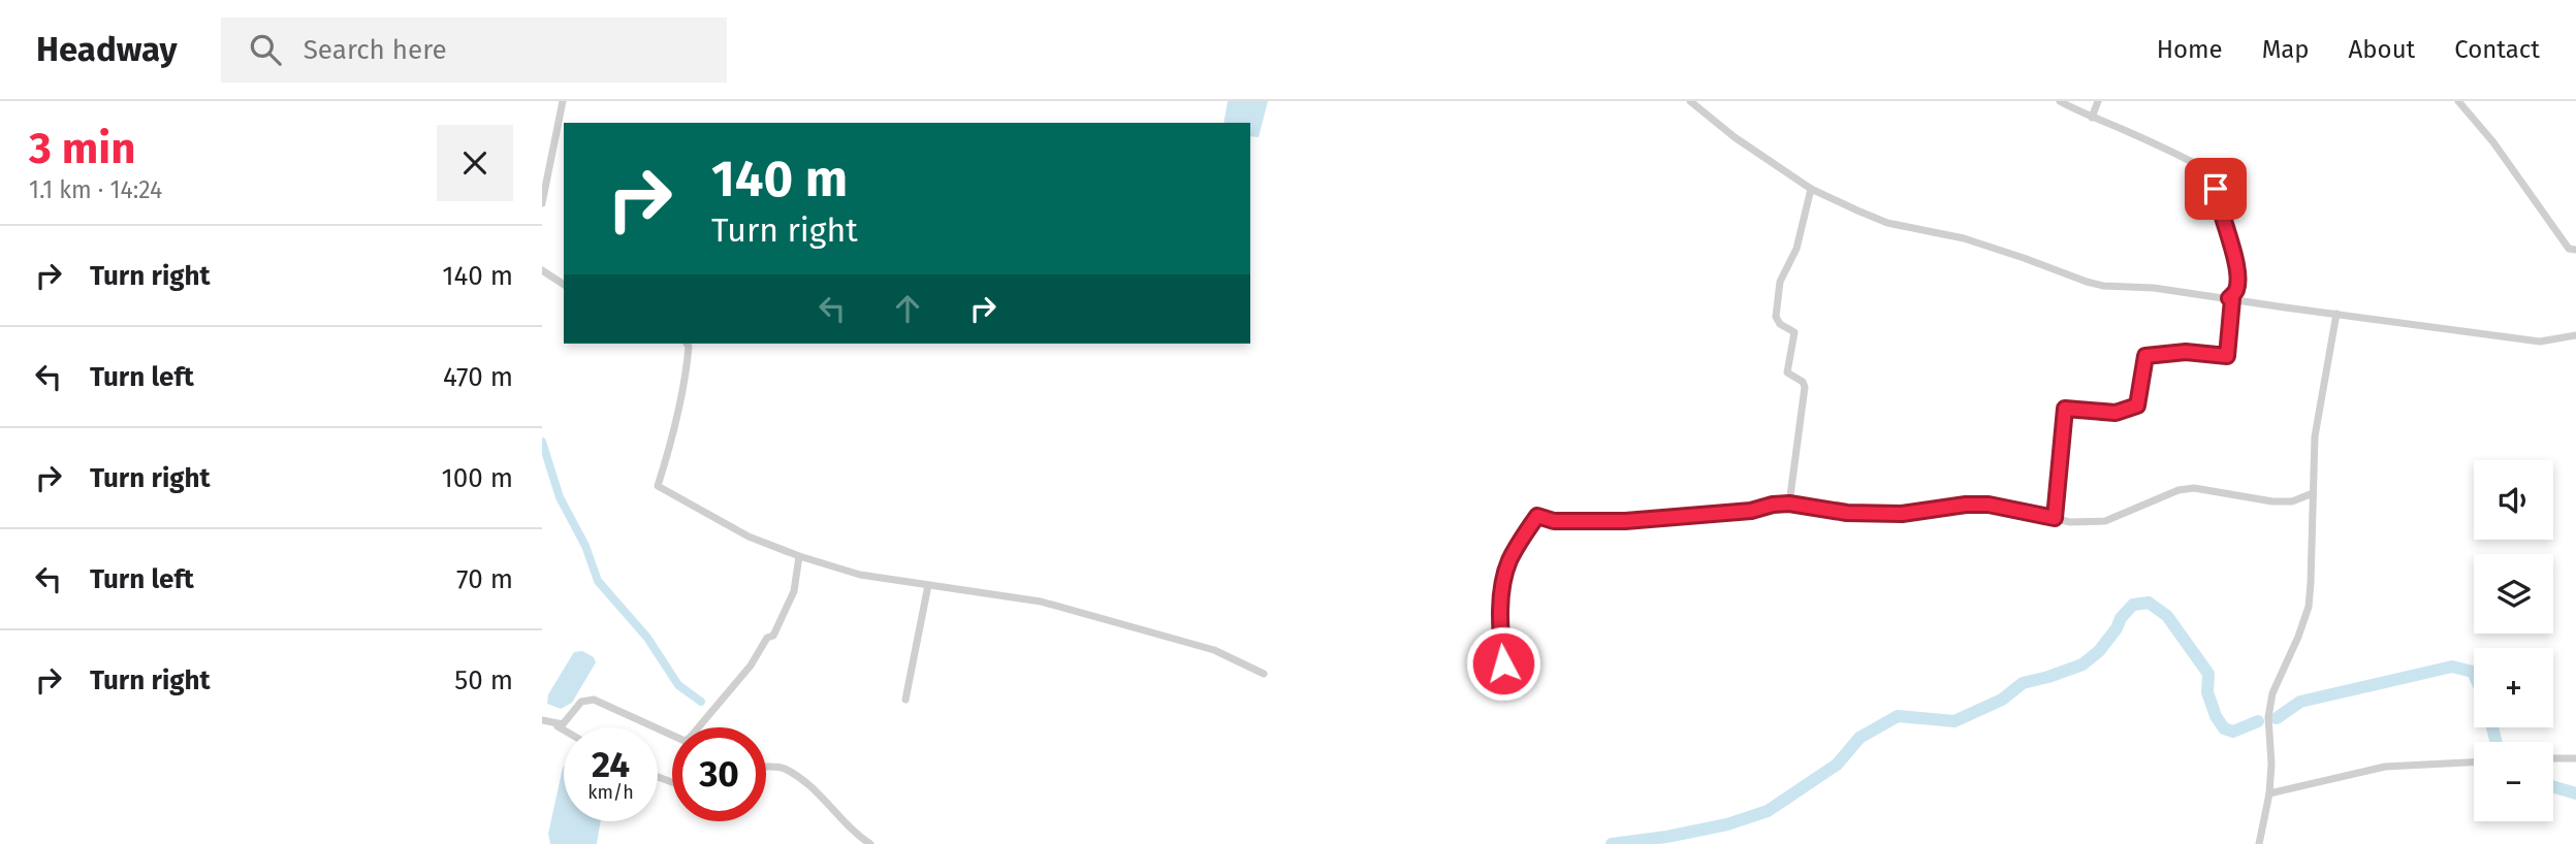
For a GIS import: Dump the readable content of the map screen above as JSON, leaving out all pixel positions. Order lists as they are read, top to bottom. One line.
{"page":{"header":"Headway","search":"Search here","nav":["Home","Map","About","Contact"],"heading":["3 min","1.1 km · 14:24"],"turn":["140 m","Turn right"],"list":[{"name":"Turn right","value":"140 m"},{"name":"Turn left","value":"470 m"},{"name":"Turn right","value":"100 m"},{"name":"Turn left","value":"70 m"},{"name":"Turn right","value":"50 m"}],"map_buttons":["+","−"],"speed":"24 km/h","limit":"30"}}
